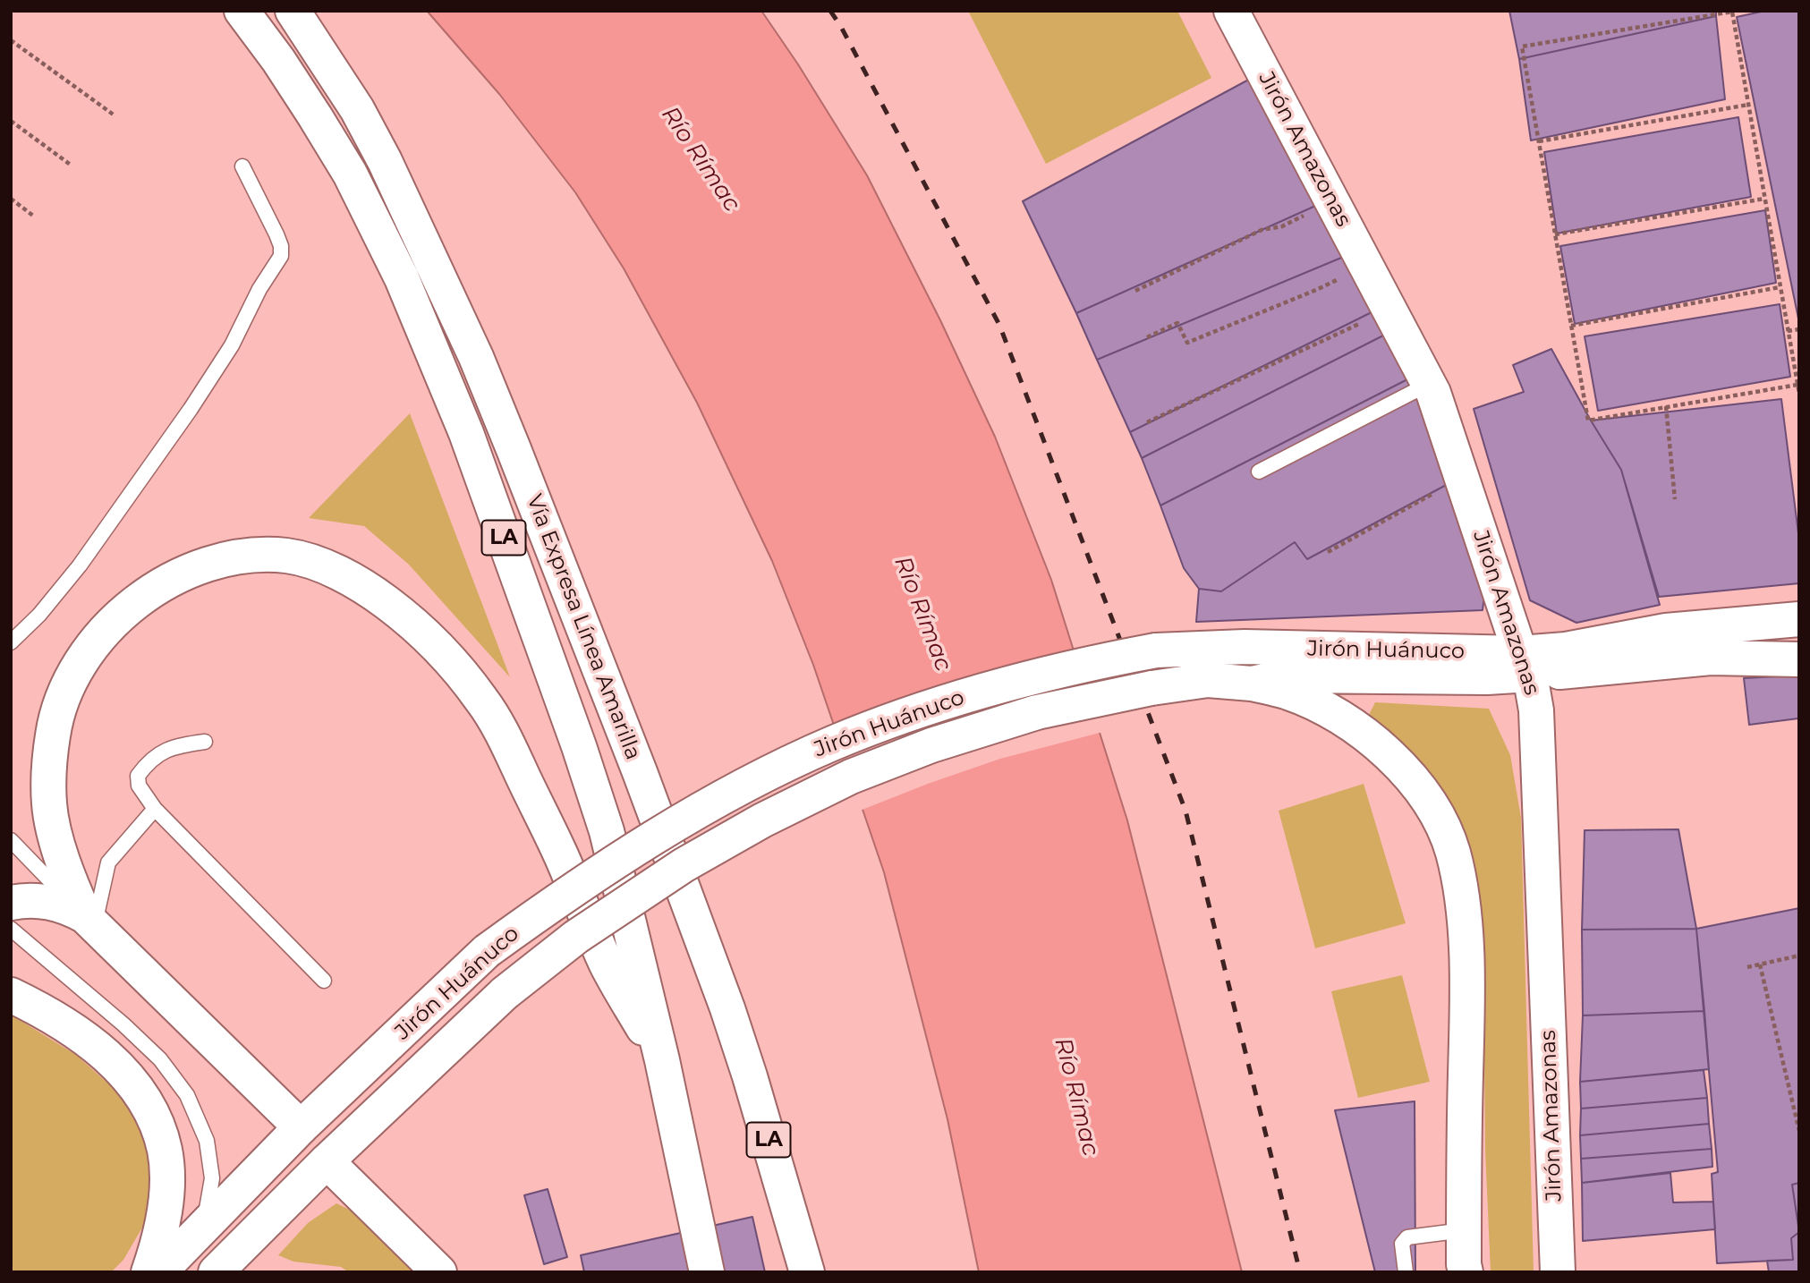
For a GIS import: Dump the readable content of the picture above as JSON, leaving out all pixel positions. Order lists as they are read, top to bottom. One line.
{"streets":{"main road":["Jirón Amazonas","LA","Vía Expresa Línea Amarilla","Jirón Huánuco"]},"crossings":[["Jirón Amazonas","Jirón Huánuco"]],"water":["Río Rímac"]}
